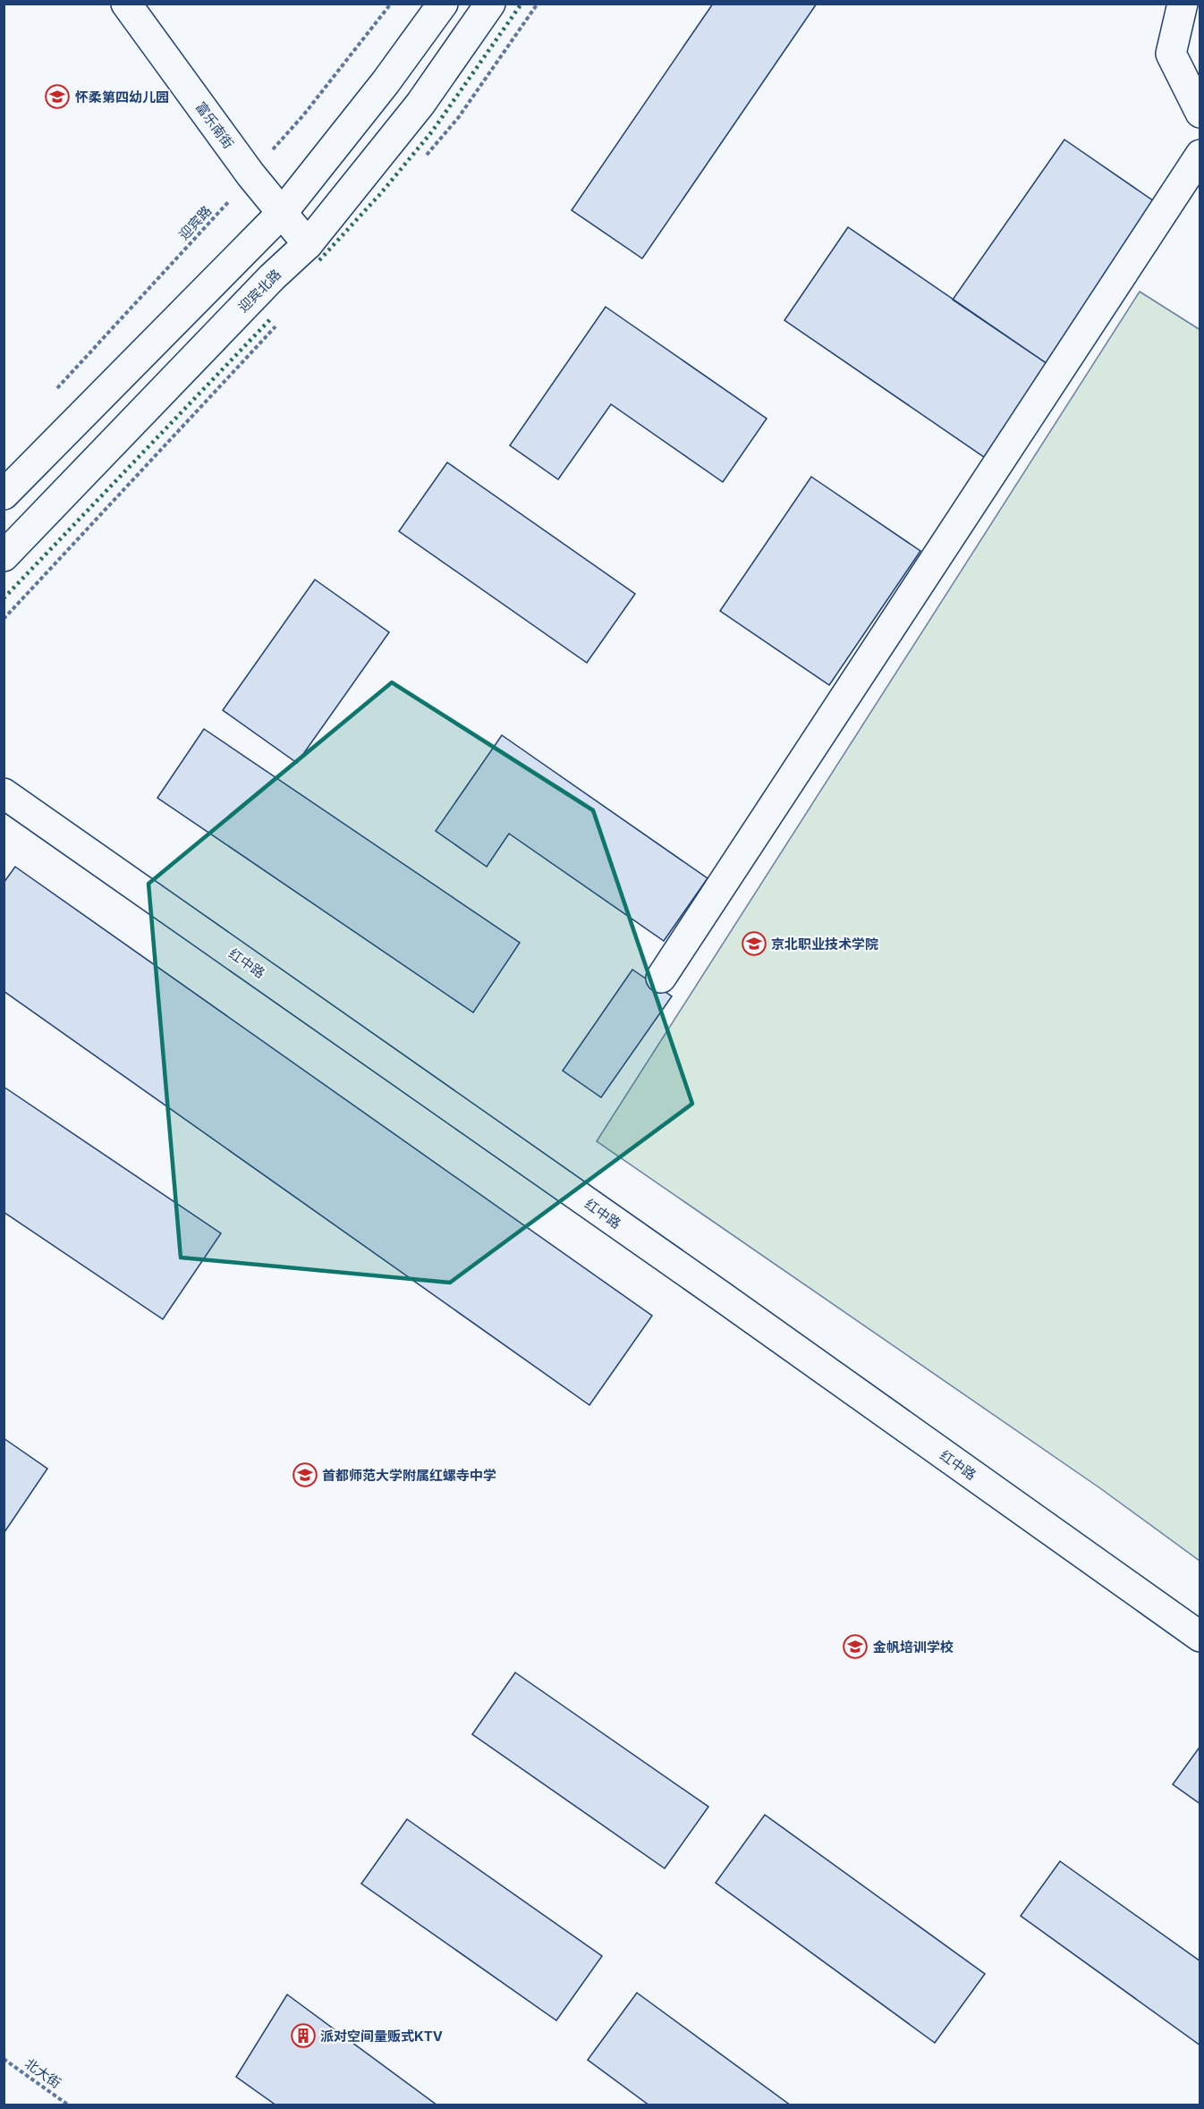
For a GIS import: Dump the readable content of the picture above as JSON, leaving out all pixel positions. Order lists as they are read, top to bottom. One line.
{"streets":{"street":["富乐南街","迎宾北路","红中路"],"path":["迎宾路","北大街"]},"crossings":[["富乐南街","迎宾路"],["富乐南街","迎宾北路"]],"places":{"school or university":["怀柔第四幼儿园","京北职业技术学院","首都师范大学附属红螺寺中学","金帆培训学校"],"building":["派对空间量贩式KTV"]}}
